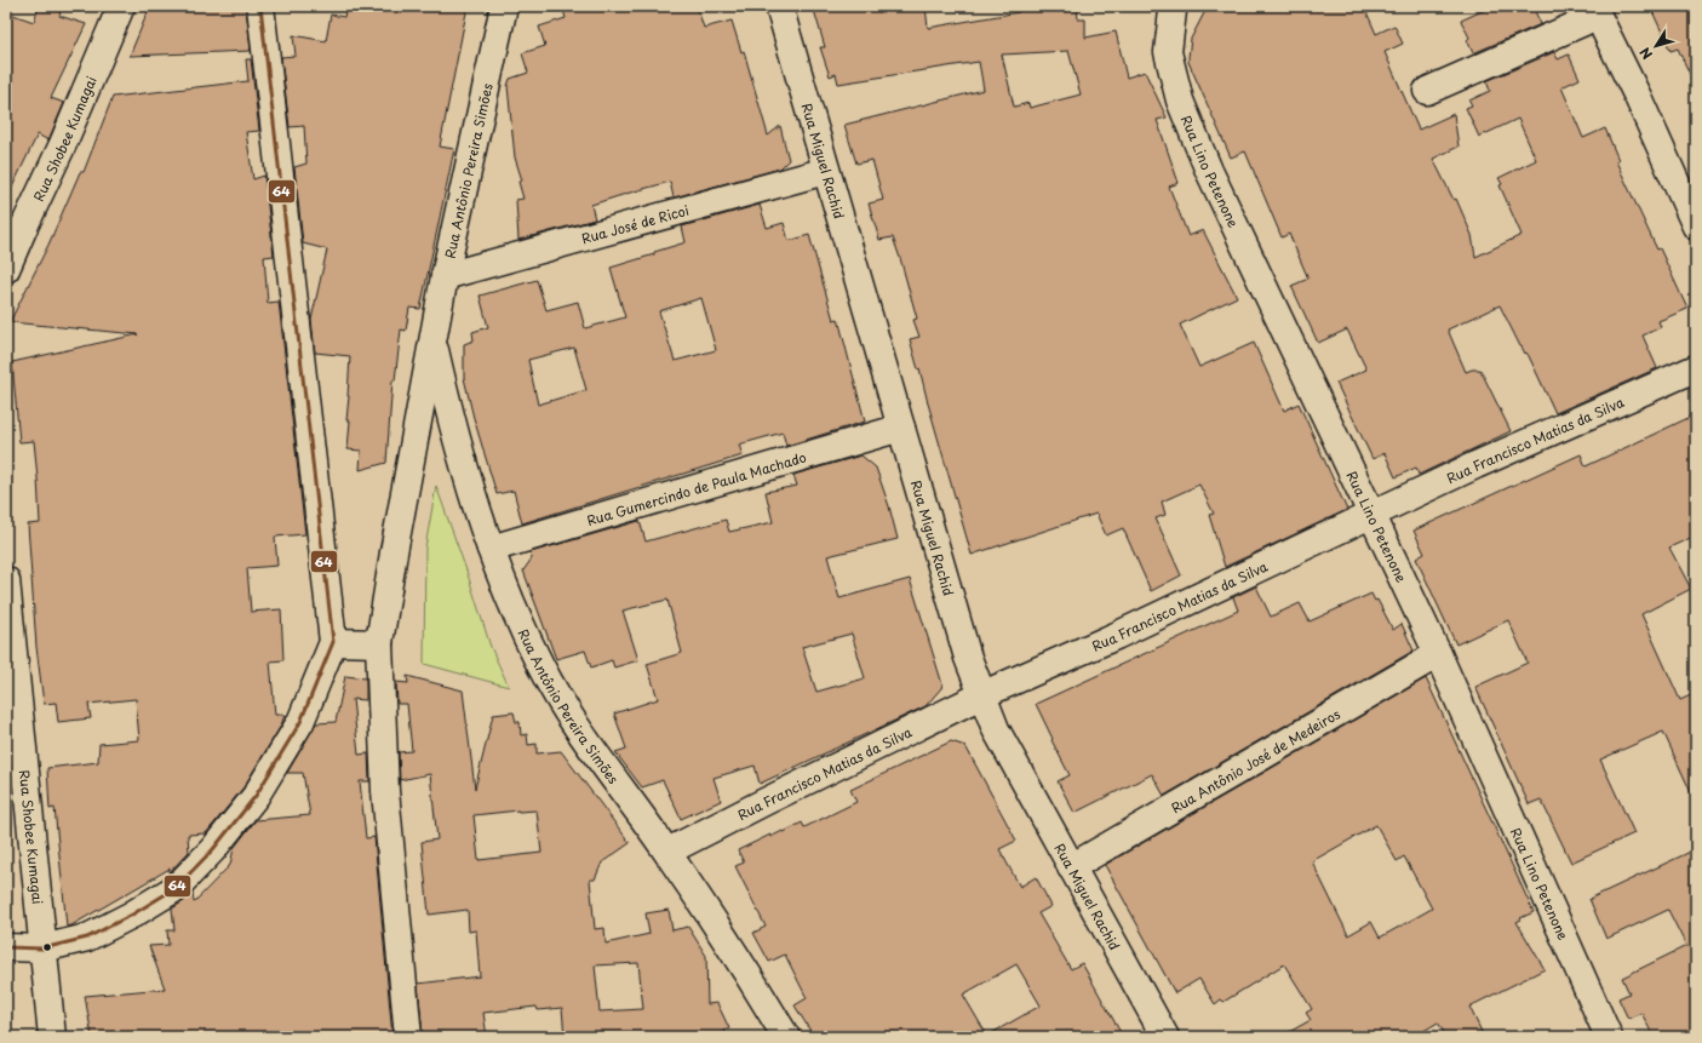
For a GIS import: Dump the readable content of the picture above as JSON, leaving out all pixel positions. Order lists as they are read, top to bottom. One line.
{"streets":{"street":["Rua Shobee Kumagai","Rua Miguel Rachid","Rua Antônio Pereira Simões","Rua Lino Petenone","Rua José de Ricoi","Rua Francisco Matias da Silva","Rua Gumercindo de Paula Machado","Rua Antônio José de Medeiros"]},"crossings":[["Rua Miguel Rachid","Rua José de Ricoi"],["Rua Miguel Rachid","Rua Francisco Matias da Silva"],["Rua Miguel Rachid","Rua Gumercindo de Paula Machado"],["Rua Miguel Rachid","Rua Antônio José de Medeiros"],["Rua Antônio Pereira Simões","Rua José de Ricoi"],["Rua Antônio Pereira Simões","Rua Francisco Matias da Silva"],["Rua Antônio Pereira Simões","Rua Gumercindo de Paula Machado"],["Rua Lino Petenone","Rua Francisco Matias da Silva"],["Rua Lino Petenone","Rua Antônio José de Medeiros"]],"lines":["transit line 64"],"north":"bottom left"}
